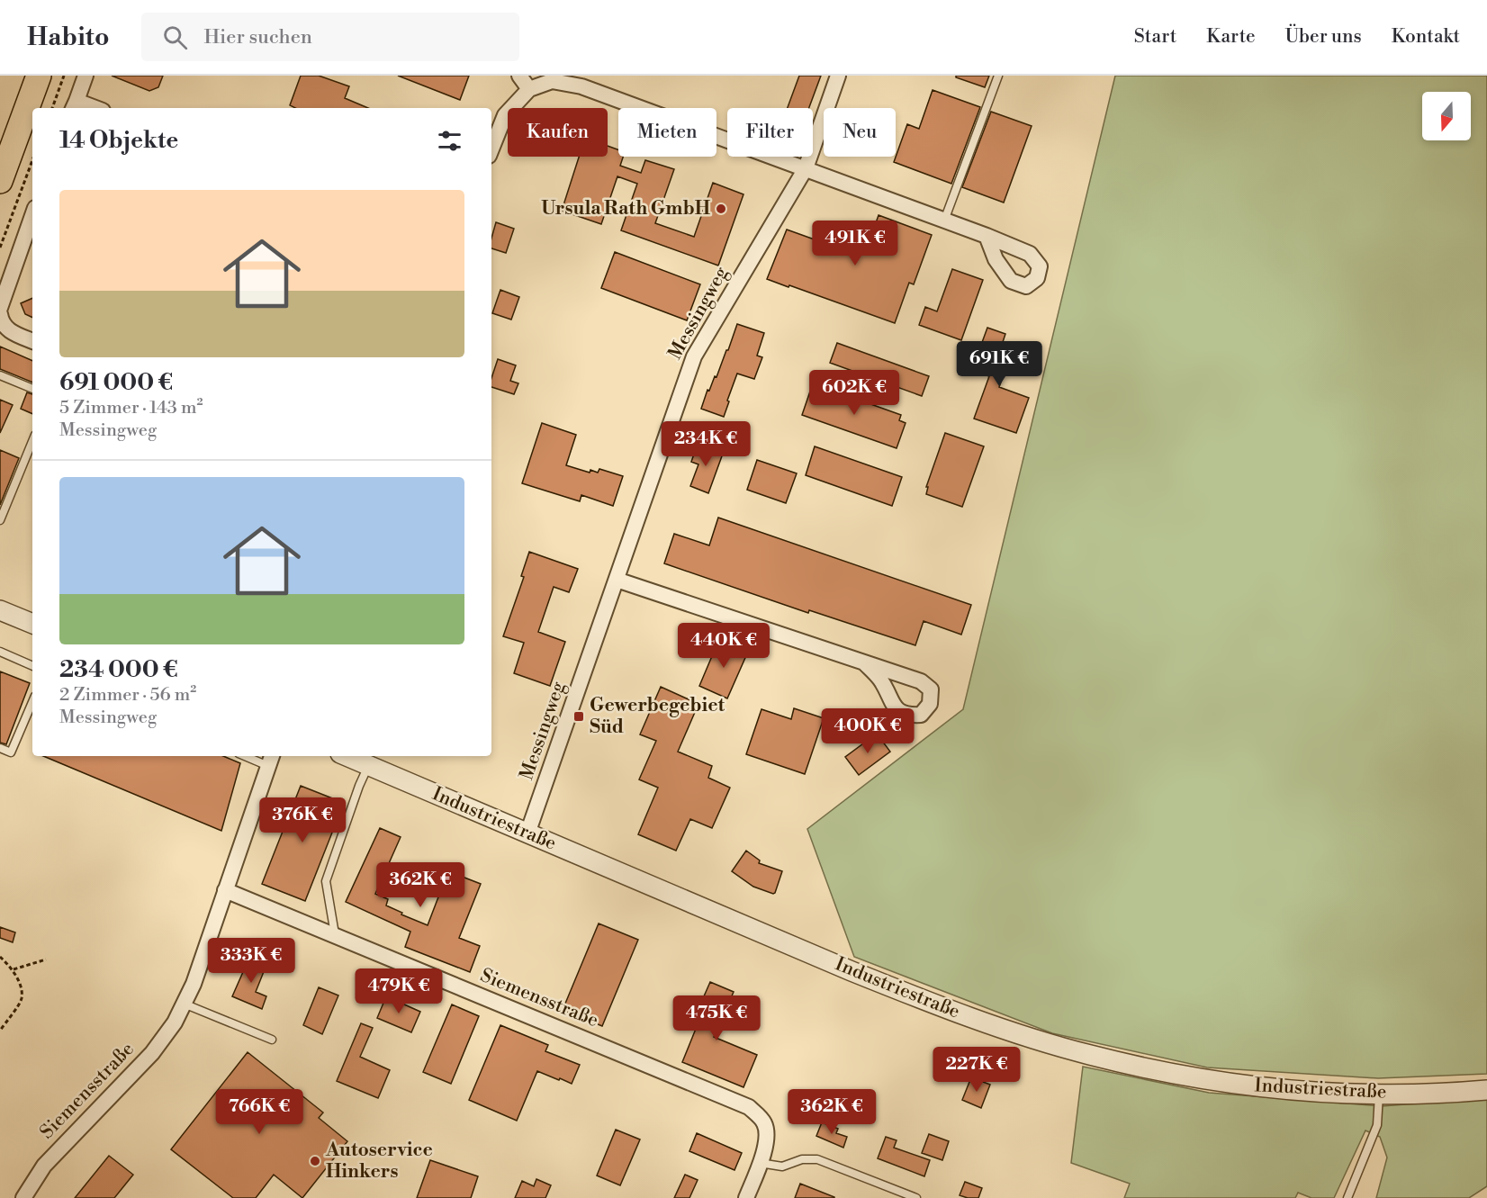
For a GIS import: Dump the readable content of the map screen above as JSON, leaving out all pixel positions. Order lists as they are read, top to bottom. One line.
{"streets":{"street":["Messingweg","Industriestraße","Siemensstraße"]},"crossings":[["Messingweg","Industriestraße"]],"places":{"other":["Ursula Rath GmbH","Autoservice Hinkers"],"transit":["Gewerbegebiet Süd"]},"north":"bottom","page":{"header":"Habito","search":"Hier suchen","nav":["Start","Karte","Über uns","Kontakt"],"chip":["Kaufen","Mieten","Filter","Neu"],"heading":"14 Objekte","list":[{"name":"691 000 €","note":"5 Zimmer · 143 m² · Messingweg"},{"name":"234 000 €","note":"2 Zimmer · 56 m² · Messingweg"}],"price":["491K €","691K €","602K €","234K €","440K €","400K €","376K €","362K €","333K €","479K €","475K €","227K €","766K €","362K €"]}}
